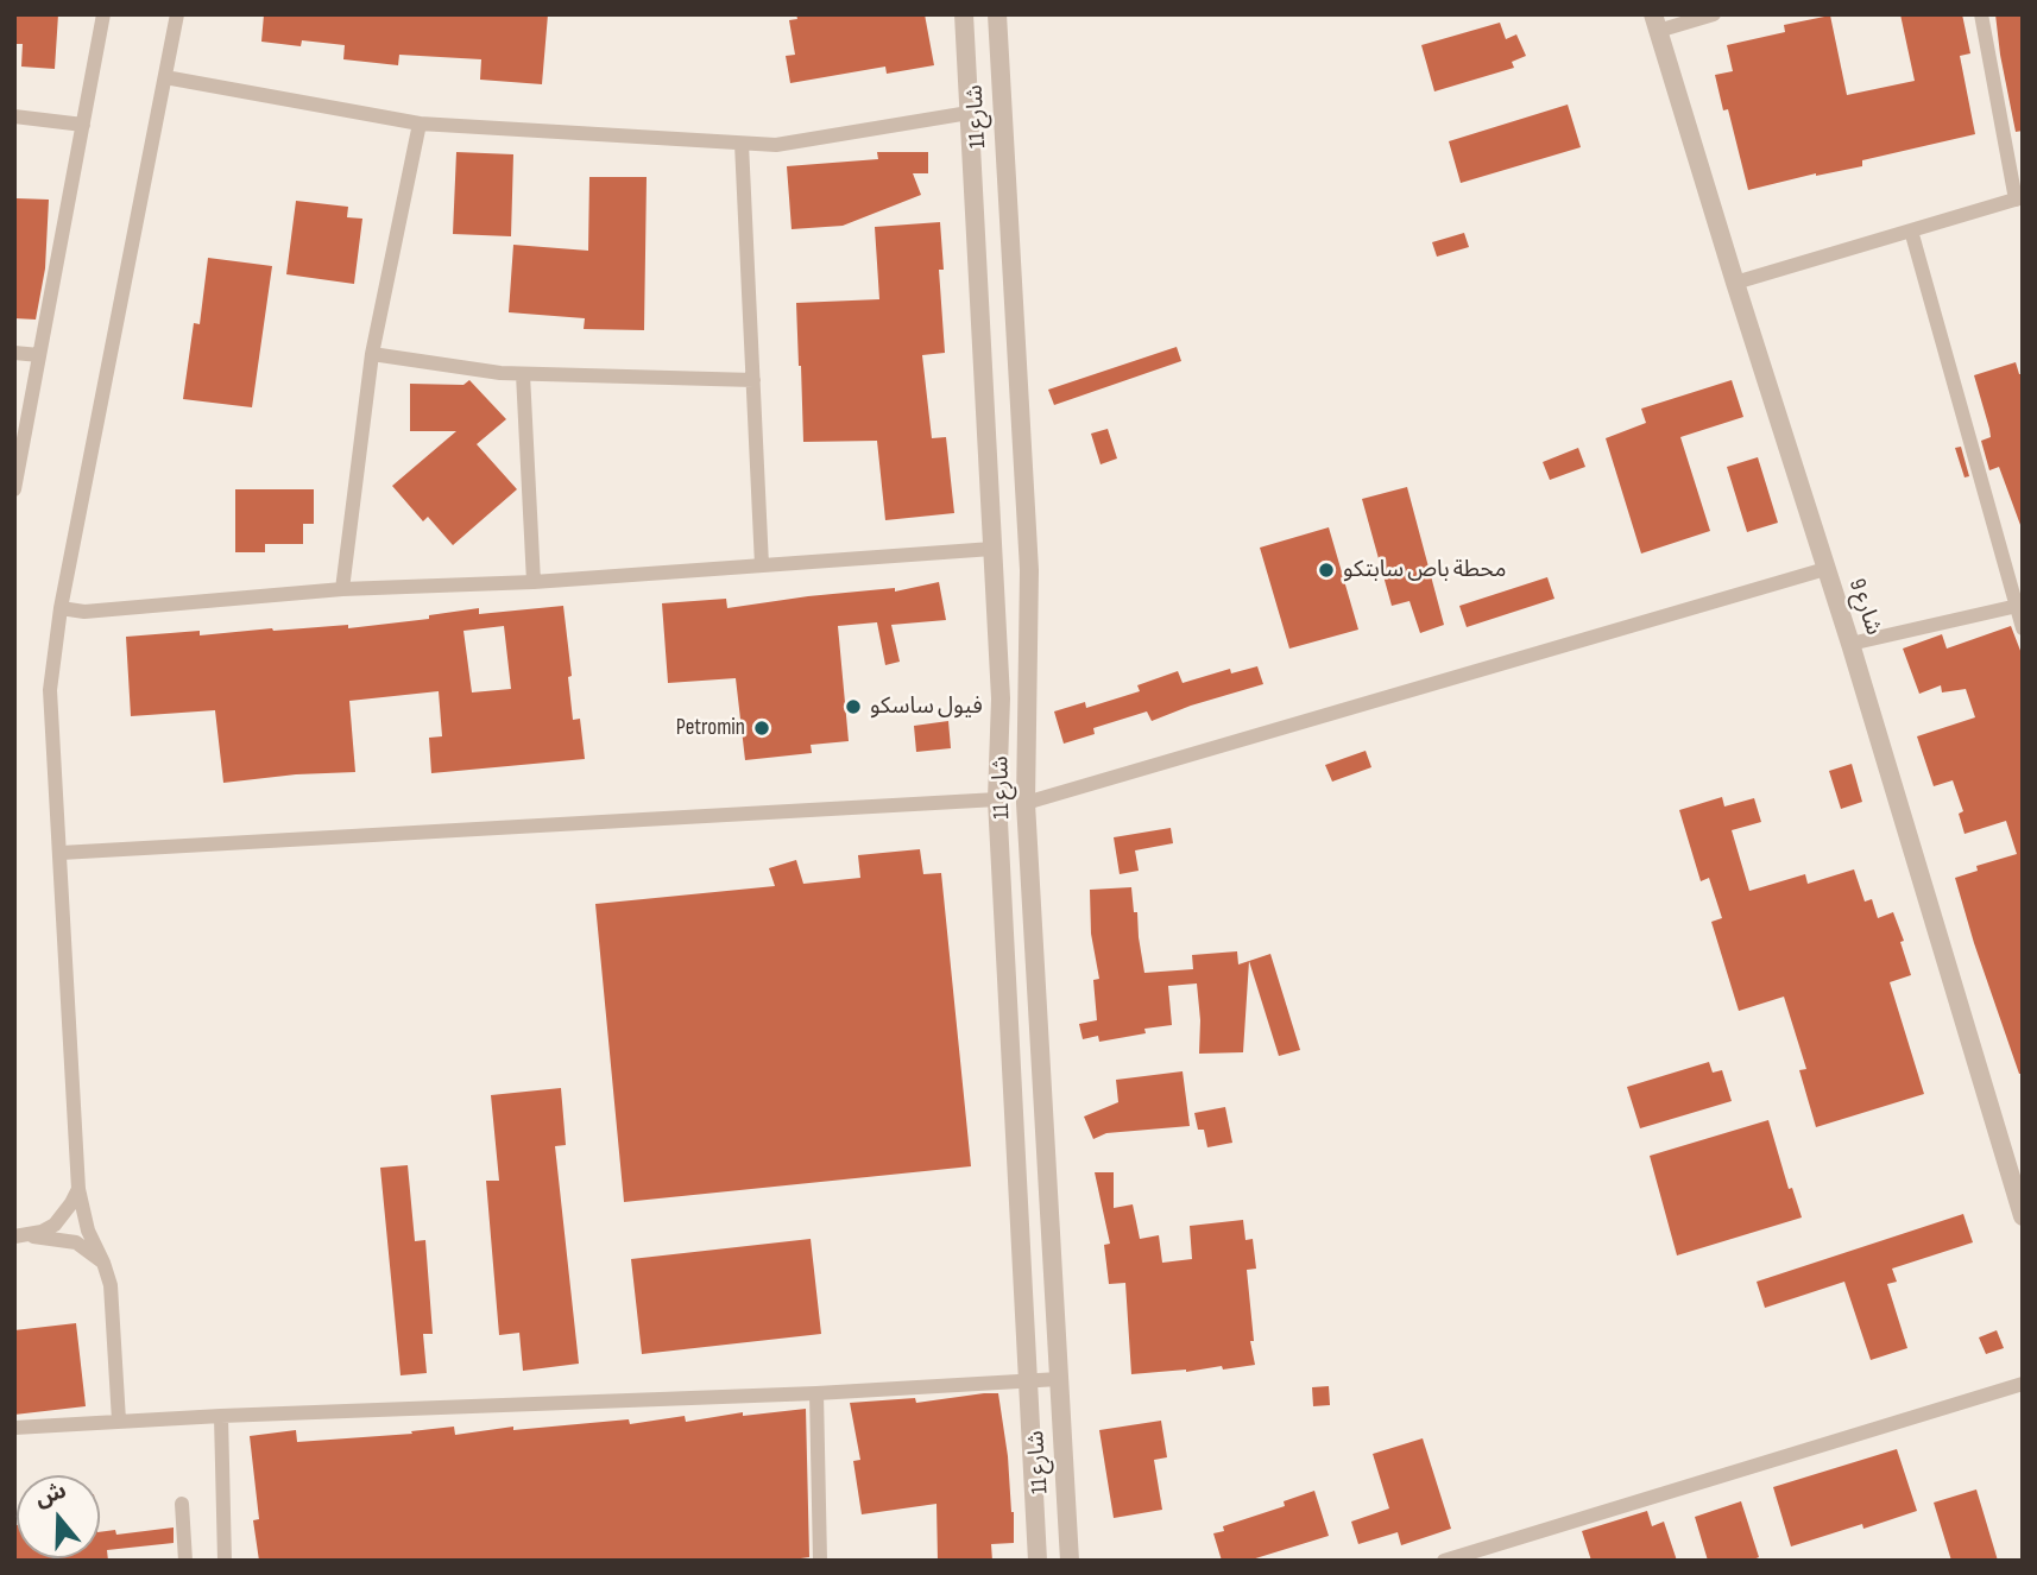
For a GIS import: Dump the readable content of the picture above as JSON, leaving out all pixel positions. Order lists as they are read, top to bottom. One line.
{"streets":{"street":["شارع 11","شارع 9"]},"places":["محطة باص سابتكو","فيول ساسكو","Petromin"],"north":"top"}
